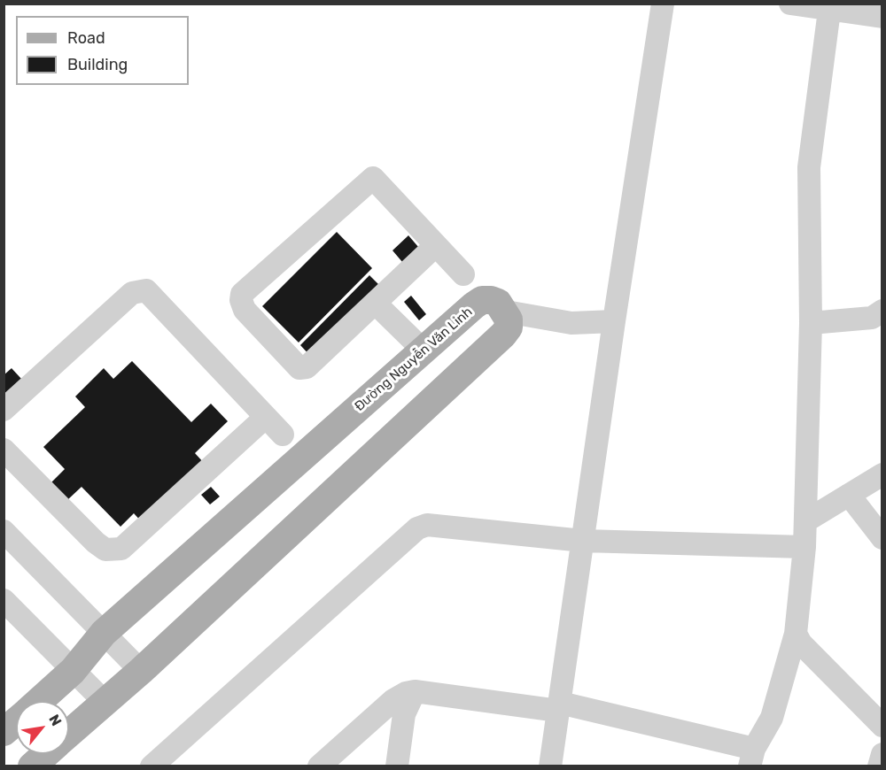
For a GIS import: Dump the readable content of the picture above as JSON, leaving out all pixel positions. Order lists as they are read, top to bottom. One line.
{"streets":{"main road":["Đường Nguyễn Văn Linh"]},"legend":["Road","Building"],"north":"top right"}
